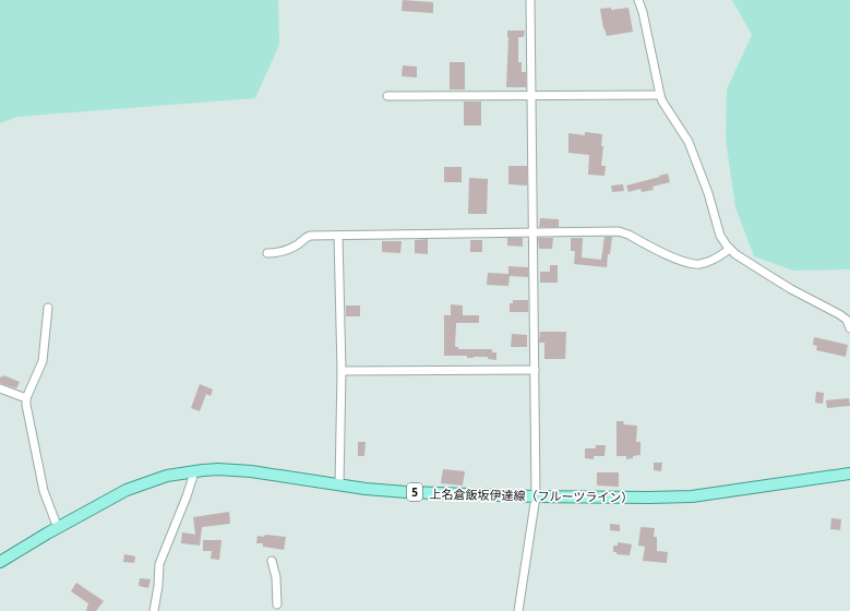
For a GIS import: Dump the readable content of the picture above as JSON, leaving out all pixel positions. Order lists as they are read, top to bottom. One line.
{"streets":{"main road":["5","上名倉飯坂伊達線（フルーツライン）"]}}
